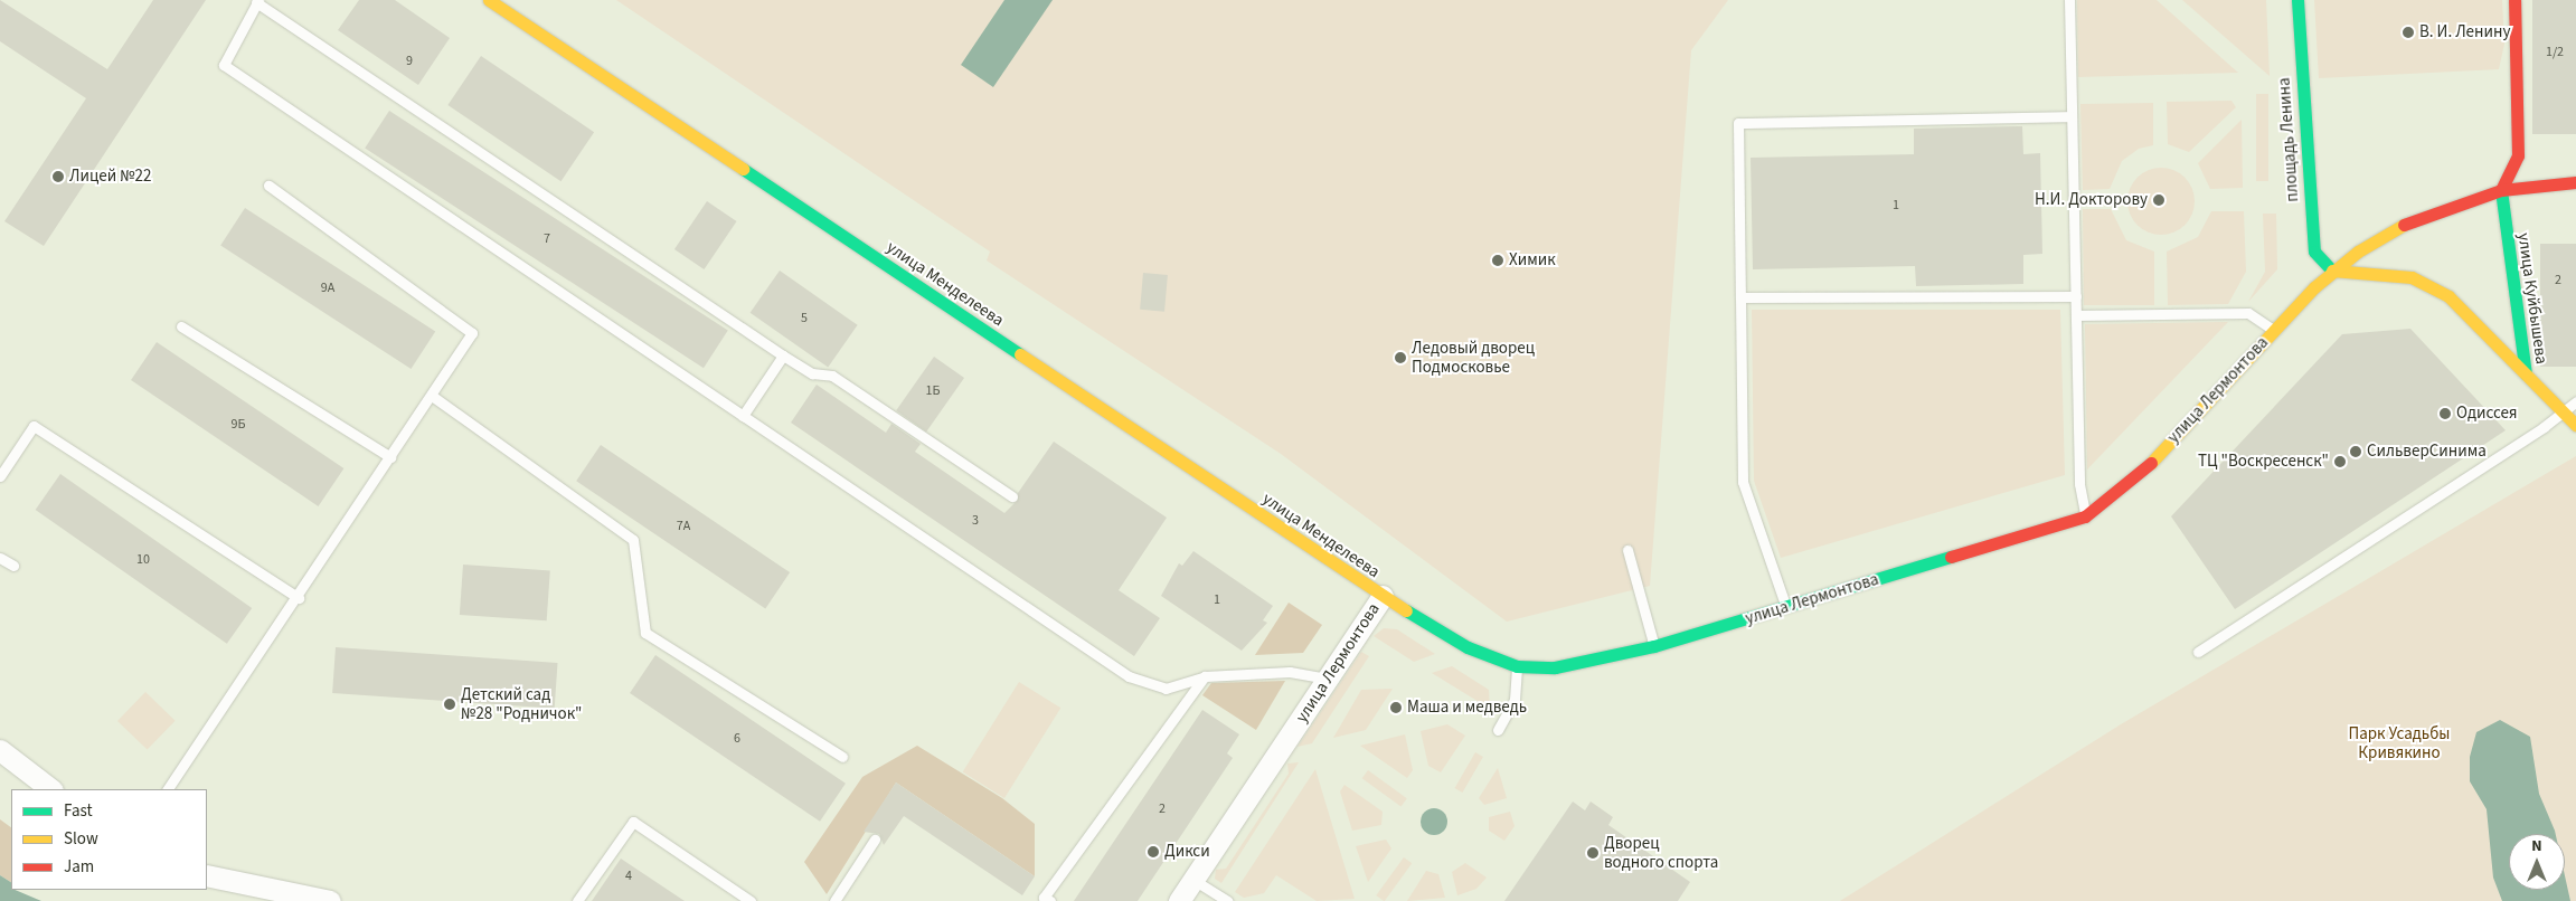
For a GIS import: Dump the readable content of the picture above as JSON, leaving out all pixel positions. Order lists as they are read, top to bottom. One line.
{"streets":{"main road":["площадь Ленина","улица Менделеева","улица Куйбышева","улица Лермонтова"]},"crossings":[["площадь Ленина","улица Лермонтова"],["улица Менделеева","улица Лермонтова"],["улица Куйбышева","улица Лермонтова"]],"parks":["Парк Усадьбы Кривякино"],"places":["В. И. Ленину","Лицей №22","Н.И. Докторову","Химик","Ледовый дворец Подмосковье","Одиссея","СильверСинима","ТЦ \"Воскресенск\"","Детский сад №28 \"Родничок\"","Маша и медведь","Дикси","Дворец водного спорта"],"house_numbers":["1/2","9","1","7","2","9А","5","1Б","9Б","3","7А","10","1","6","2","4"],"legend":["Fast","Slow","Jam"],"north":"top"}
